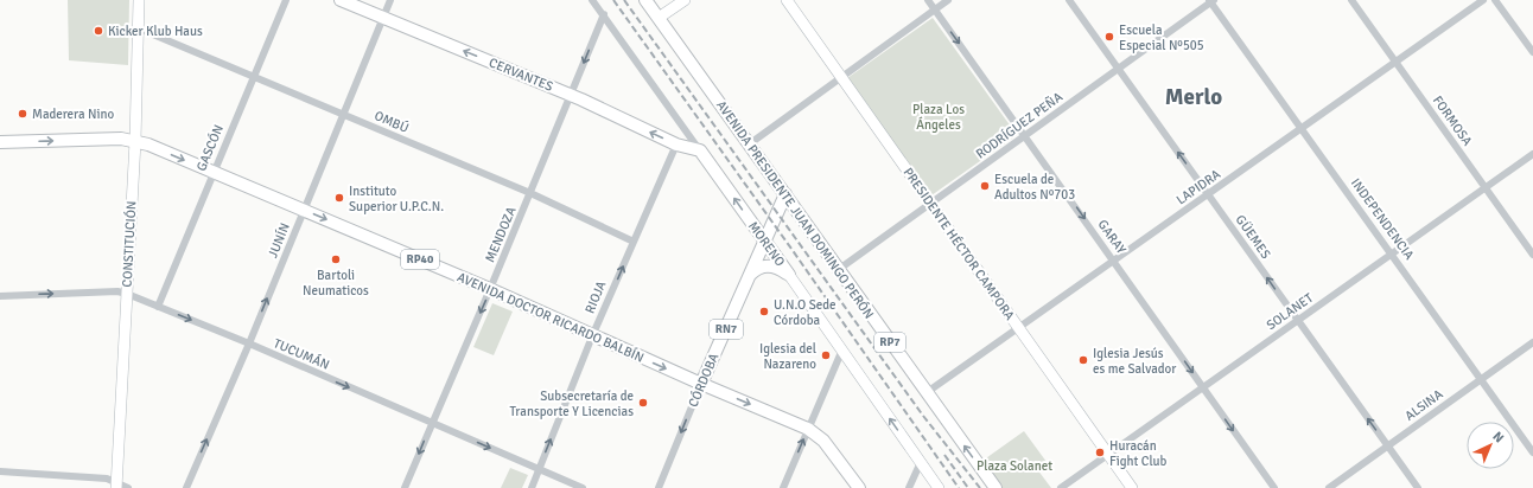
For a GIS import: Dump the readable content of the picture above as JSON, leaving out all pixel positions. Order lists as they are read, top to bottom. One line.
{"streets":{"main road":["CERVANTES","AVENIDA PRESIDENTE JUAN DOMINGO PERÓN","MORENO","RP40","AVENIDA DOCTOR RICARDO BALBÍN","RN7","RP7","CÓRDOBA"],"street":["FORMOSA","OMBÚ","RODRÍGUEZ PEÑA","GASCÓN","LAPIDRA","INDEPENDENCIA","MENDOZA","GARAY","GÜEMES","JUNÍN","CONSTITUCIÓN","PRESIDENTE HÉCTOR CAMPORA","RIOJA","SOLANET","TUCUMÁN","ALSINA"]},"crossings":[["CERVANTES","MENDOZA"],["CERVANTES","JUNÍN"],["CERVANTES","MORENO"],["CERVANTES","RIOJA"],["FORMOSA","LAPIDRA"],["FORMOSA","SOLANET"],["OMBÚ","GASCÓN"],["OMBÚ","MENDOZA"],["OMBÚ","JUNÍN"],["OMBÚ","CONSTITUCIÓN"],["OMBÚ","RIOJA"],["RODRÍGUEZ PEÑA","AVENIDA PRESIDENTE JUAN DOMINGO PERÓN"],["RODRÍGUEZ PEÑA","INDEPENDENCIA"],["RODRÍGUEZ PEÑA","GARAY"],["RODRÍGUEZ PEÑA","GÜEMES"],["RODRÍGUEZ PEÑA","PRESIDENTE HÉCTOR CAMPORA"],["GASCÓN","AVENIDA DOCTOR RICARDO BALBÍN"],["GASCÓN","TUCUMÁN"],["LAPIDRA","AVENIDA PRESIDENTE JUAN DOMINGO PERÓN"],["LAPIDRA","INDEPENDENCIA"],["LAPIDRA","GARAY"],["LAPIDRA","GÜEMES"],["LAPIDRA","PRESIDENTE HÉCTOR CAMPORA"],["AVENIDA PRESIDENTE JUAN DOMINGO PERÓN","CÓRDOBA"],["INDEPENDENCIA","SOLANET"],["INDEPENDENCIA","ALSINA"],["MENDOZA","MORENO"],["MENDOZA","AVENIDA DOCTOR RICARDO BALBÍN"],["MENDOZA","TUCUMÁN"],["GARAY","SOLANET"],["GÜEMES","SOLANET"],["GÜEMES","ALSINA"],["JUNÍN","AVENIDA DOCTOR RICARDO BALBÍN"],["JUNÍN","TUCUMÁN"],["CONSTITUCIÓN","AVENIDA DOCTOR RICARDO BALBÍN"],["CONSTITUCIÓN","TUCUMÁN"],["MORENO","CÓRDOBA"],["PRESIDENTE HÉCTOR CAMPORA","SOLANET"],["RIOJA","AVENIDA DOCTOR RICARDO BALBÍN"],["RIOJA","TUCUMÁN"],["AVENIDA DOCTOR RICARDO BALBÍN","CÓRDOBA"]],"one_way":["CERVANTES","MENDOZA","GARAY","GÜEMES","JUNÍN","MORENO","RIOJA","AVENIDA DOCTOR RICARDO BALBÍN","TUCUMÁN","CÓRDOBA"],"districts":["Merlo"],"parks":["Plaza Los Ángeles","Plaza Solanet"],"places":["Kicker Klub Haus","Escuela Especial Nº505","Maderera Nino","Escuela de Adultos Nº703","Instituto Superior U.P.C.N.","Bartoli Neumaticos","U.N.O Sede Córdoba","Iglesia del Nazareno","Iglesia Jesús es me Salvador","Subsecretaría de Transporte Y Licencias","Huracán Fight Club"],"north":"top right"}
